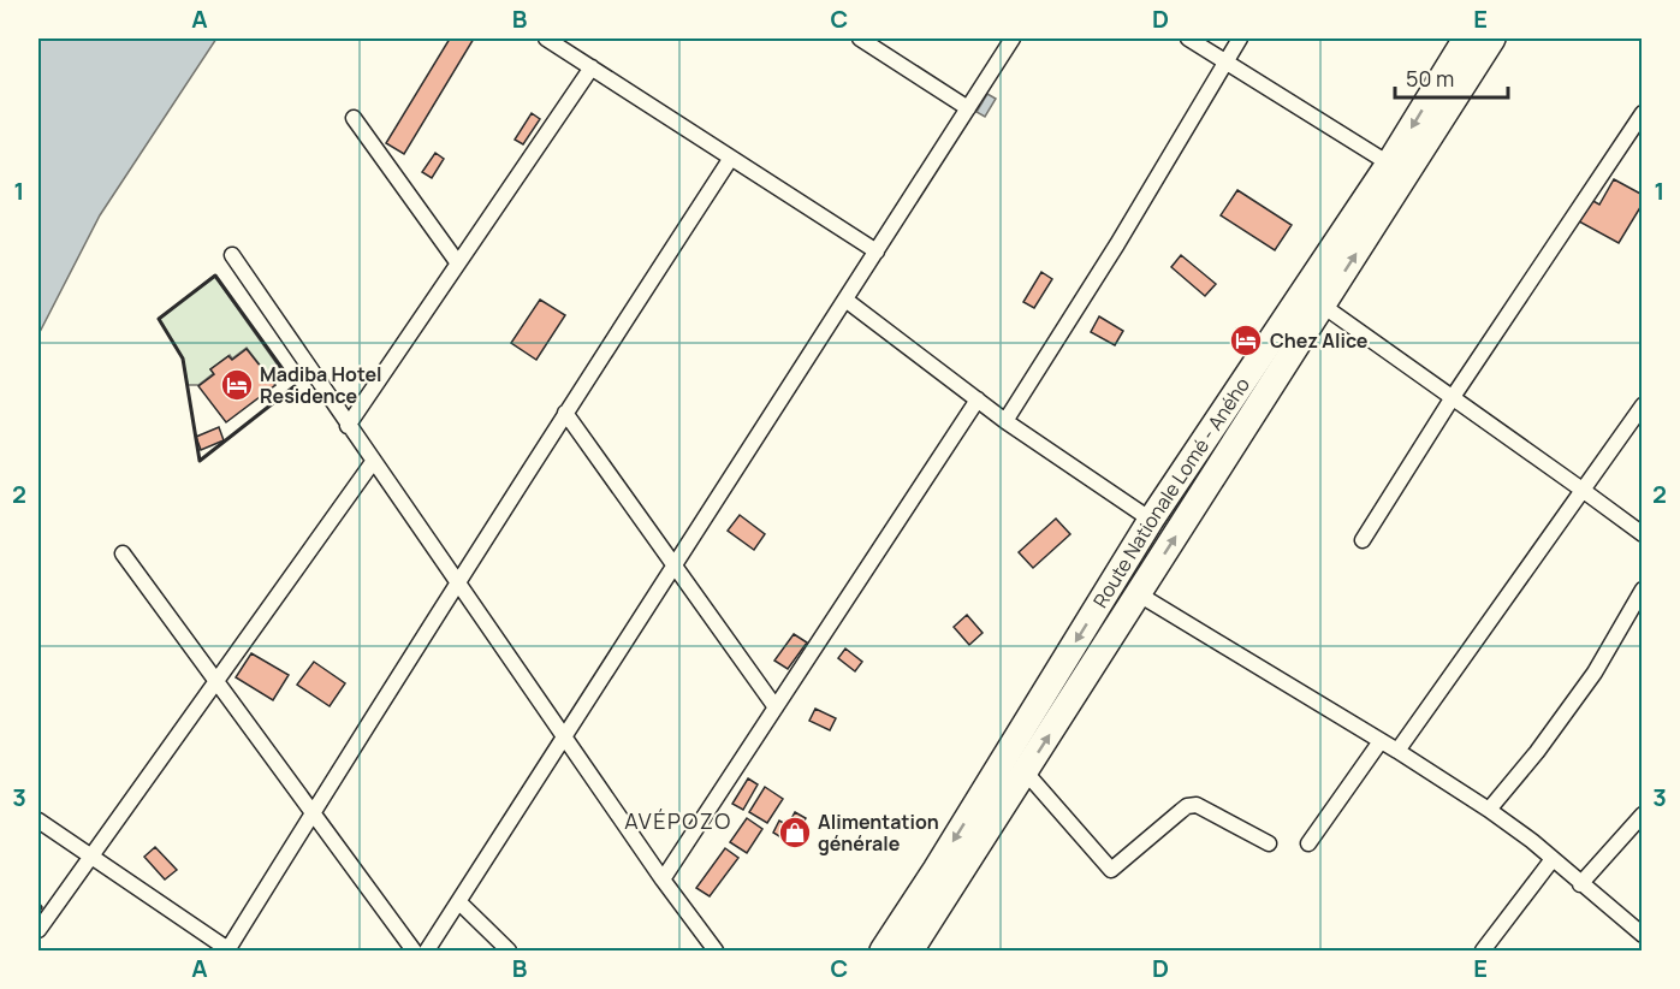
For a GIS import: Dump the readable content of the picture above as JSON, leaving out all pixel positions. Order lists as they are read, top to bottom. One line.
{"streets":{"highway":["Route Nationale Lomé - Aného"]},"districts":["AVÉPOZO"],"places":{"hotel":["Chez Alice","Madiba Hotel Residence"],"shop":["Alimentation générale"]},"scale_bar":"50 m","grid":{"columns":["A","B","C","D","E"],"rows":["1","2","3"]}}
